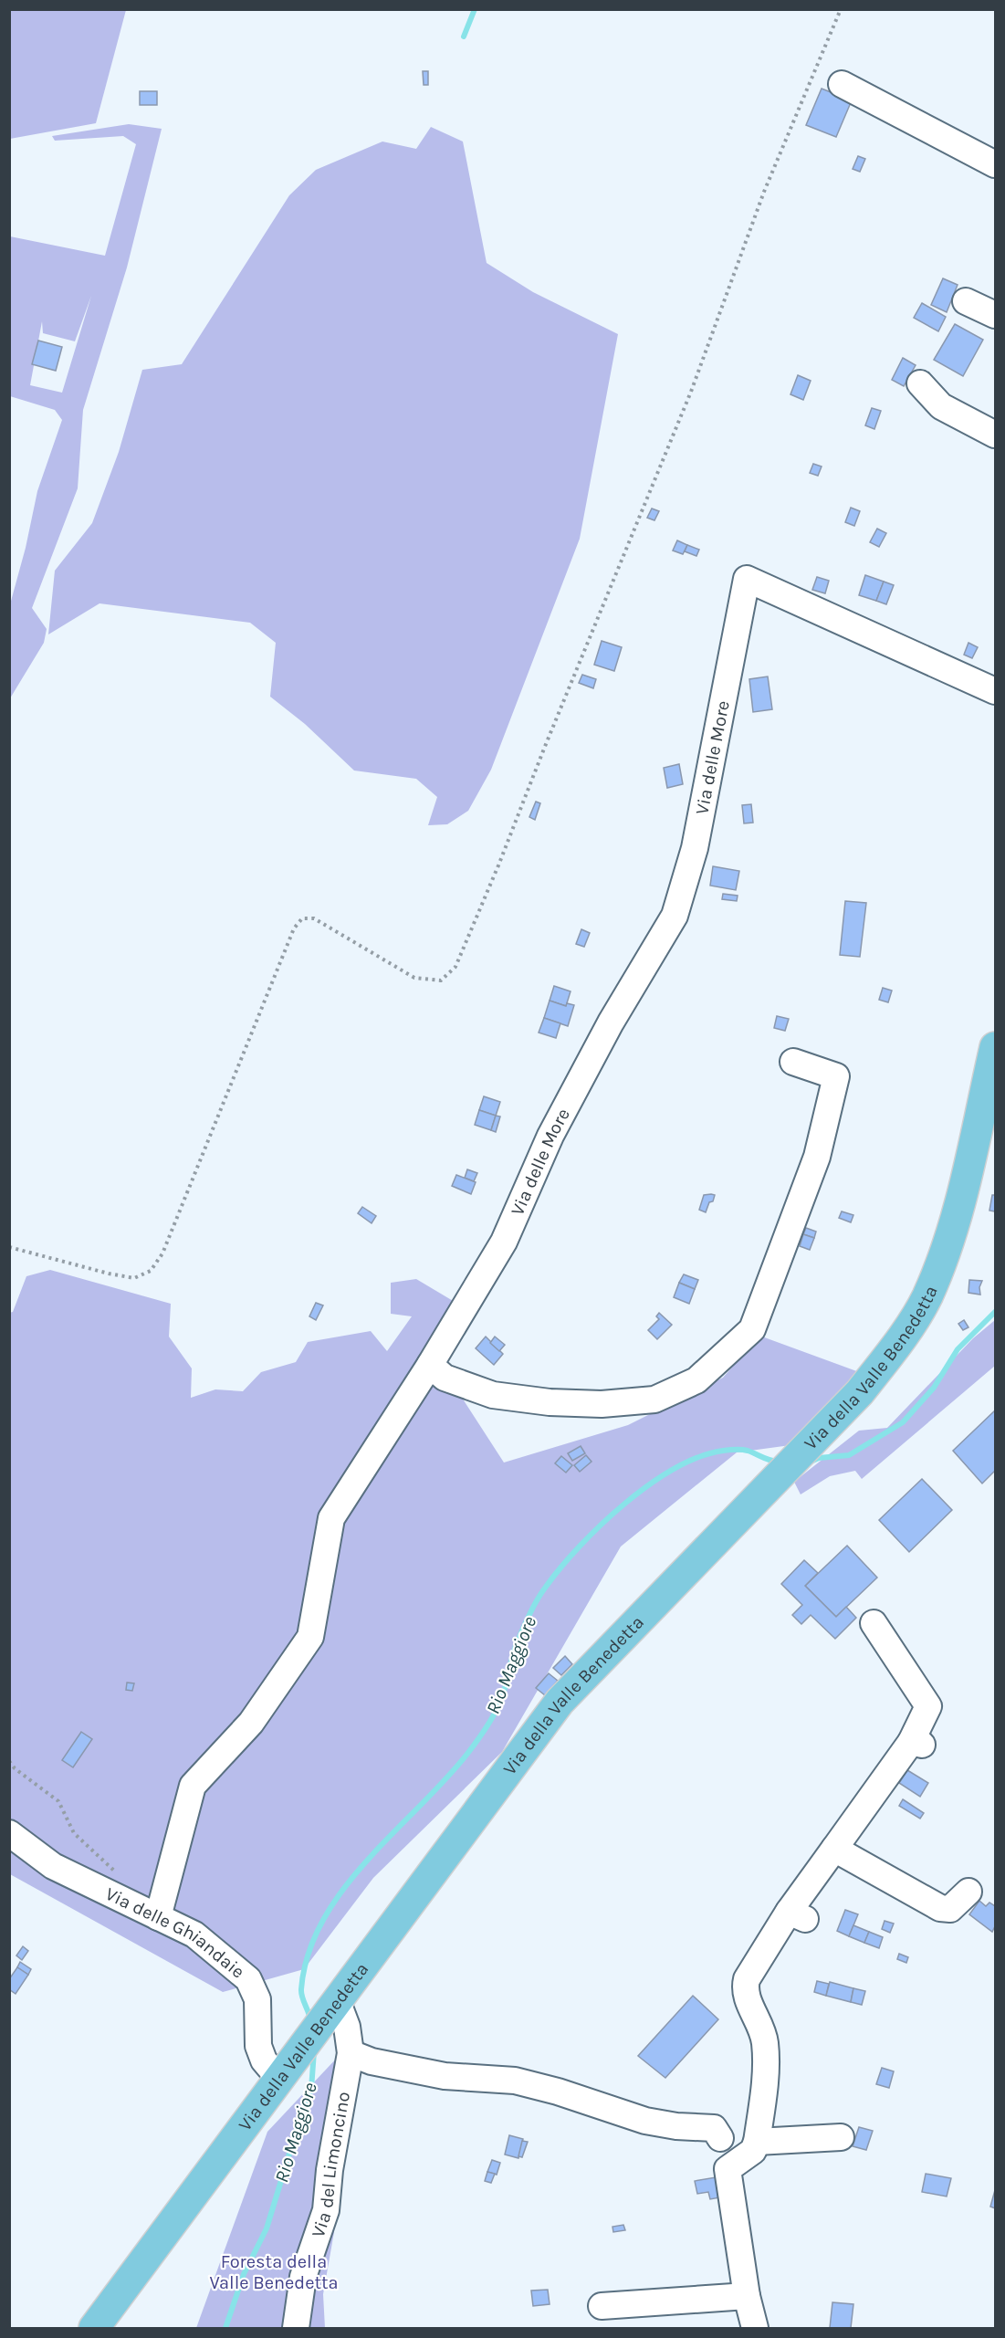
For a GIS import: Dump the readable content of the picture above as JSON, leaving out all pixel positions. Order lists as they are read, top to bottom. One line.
{"streets":{"main road":["Via della Valle Benedetta"],"street":["Via delle More","Via delle Ghiandaie","Via del Limoncino"]},"crossings":[["Via della Valle Benedetta","Via delle Ghiandaie"],["Via della Valle Benedetta","Via del Limoncino"]],"water":["Rio Maggiore"],"parks":["Foresta della Valle Benedetta"]}
